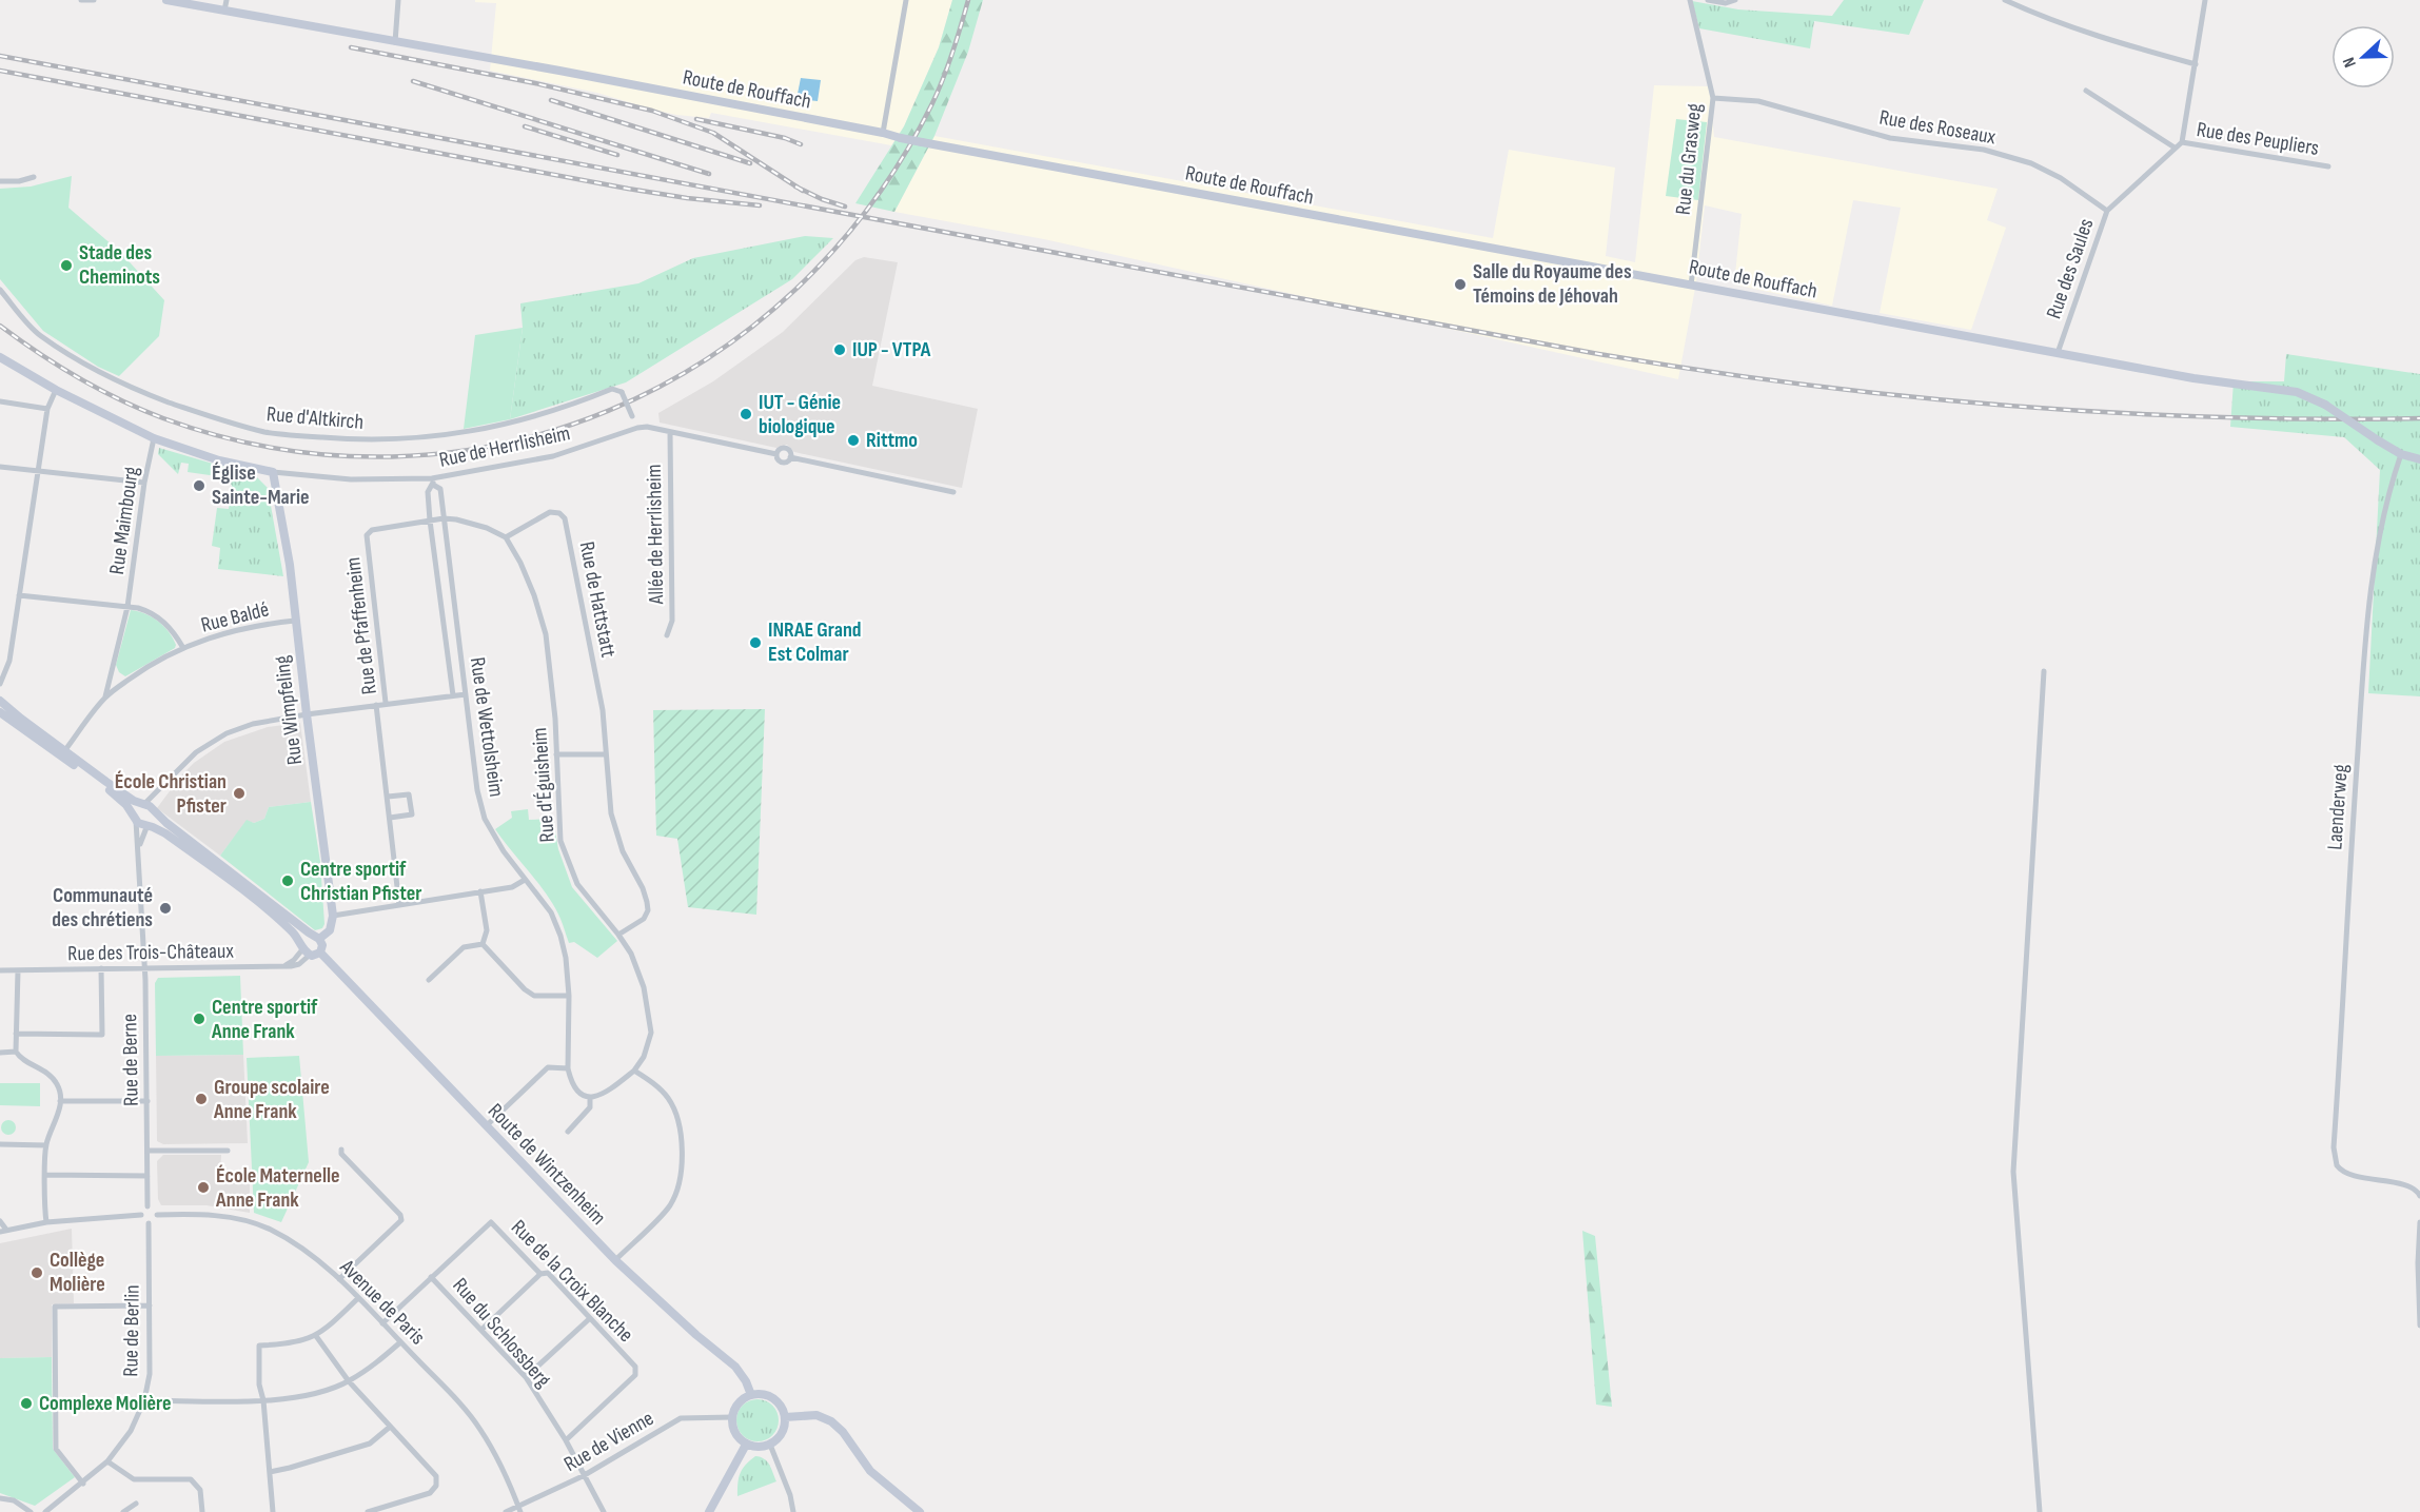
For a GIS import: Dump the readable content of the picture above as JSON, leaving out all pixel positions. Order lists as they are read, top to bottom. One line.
{"streets":{"main road":["Route de Rouffach","Rue Wimpfeling","Route de Wintzenheim"],"street":["Rue des Roseaux","Rue des Peupliers","Rue du Grasweg","Rue des Saules","Rue d'Altkirch","Rue de Herrlisheim","Rue Maimbourg","Allée de Herrlisheim","Rue de Hattstatt","Rue Baldé","Rue de Pfaffenheim","Rue de Wettolsheim","Rue d'Éguisheim","Laenderweg","Rue des Trois-Châteaux","Rue de Berne","Rue de la Croix Blanche","Avenue de Paris","Rue de Berlin","Rue du Schlossberg","Rue de Vienne"]},"crossings":[["Route de Rouffach","Rue du Grasweg"],["Route de Rouffach","Rue des Saules"],["Route de Rouffach","Laenderweg"],["Rue des Roseaux","Rue du Grasweg"],["Rue des Roseaux","Rue des Saules"],["Rue des Peupliers","Rue des Saules"],["Rue d'Altkirch","Rue de Herrlisheim"],["Rue de Herrlisheim","Allée de Herrlisheim"],["Rue de Herrlisheim","Rue Wimpfeling"],["Rue de Herrlisheim","Rue de Wettolsheim"],["Rue Maimbourg","Rue Baldé"],["Rue de Hattstatt","Rue d'Éguisheim"],["Rue Baldé","Rue Wimpfeling"],["Rue de Pfaffenheim","Rue de Wettolsheim"],["Rue des Trois-Châteaux","Rue de Berne"],["Rue des Trois-Châteaux","Route de Wintzenheim"],["Rue de Berne","Avenue de Paris"],["Rue de Berne","Rue de Berlin"],["Route de Wintzenheim","Rue de Vienne"],["Rue de la Croix Blanche","Avenue de Paris"],["Rue de la Croix Blanche","Rue du Schlossberg"],["Avenue de Paris","Rue de Berlin"],["Avenue de Paris","Rue de Vienne"],["Rue du Schlossberg","Rue de Vienne"]],"places":["Stade des Cheminots","Salle du Royaume des Témoins de Jéhovah","IUP - VTPA","IUT - Génie biologique","Rittmo","Église Sainte-Marie","INRAE Grand Est Colmar","École Christian Pfister","Centre sportif Christian Pfister","Communauté des chrétiens","Centre sportif Anne Frank","Groupe scolaire Anne Frank","École Maternelle Anne Frank","Collège Molière","Complexe Molière"],"north":"left"}
